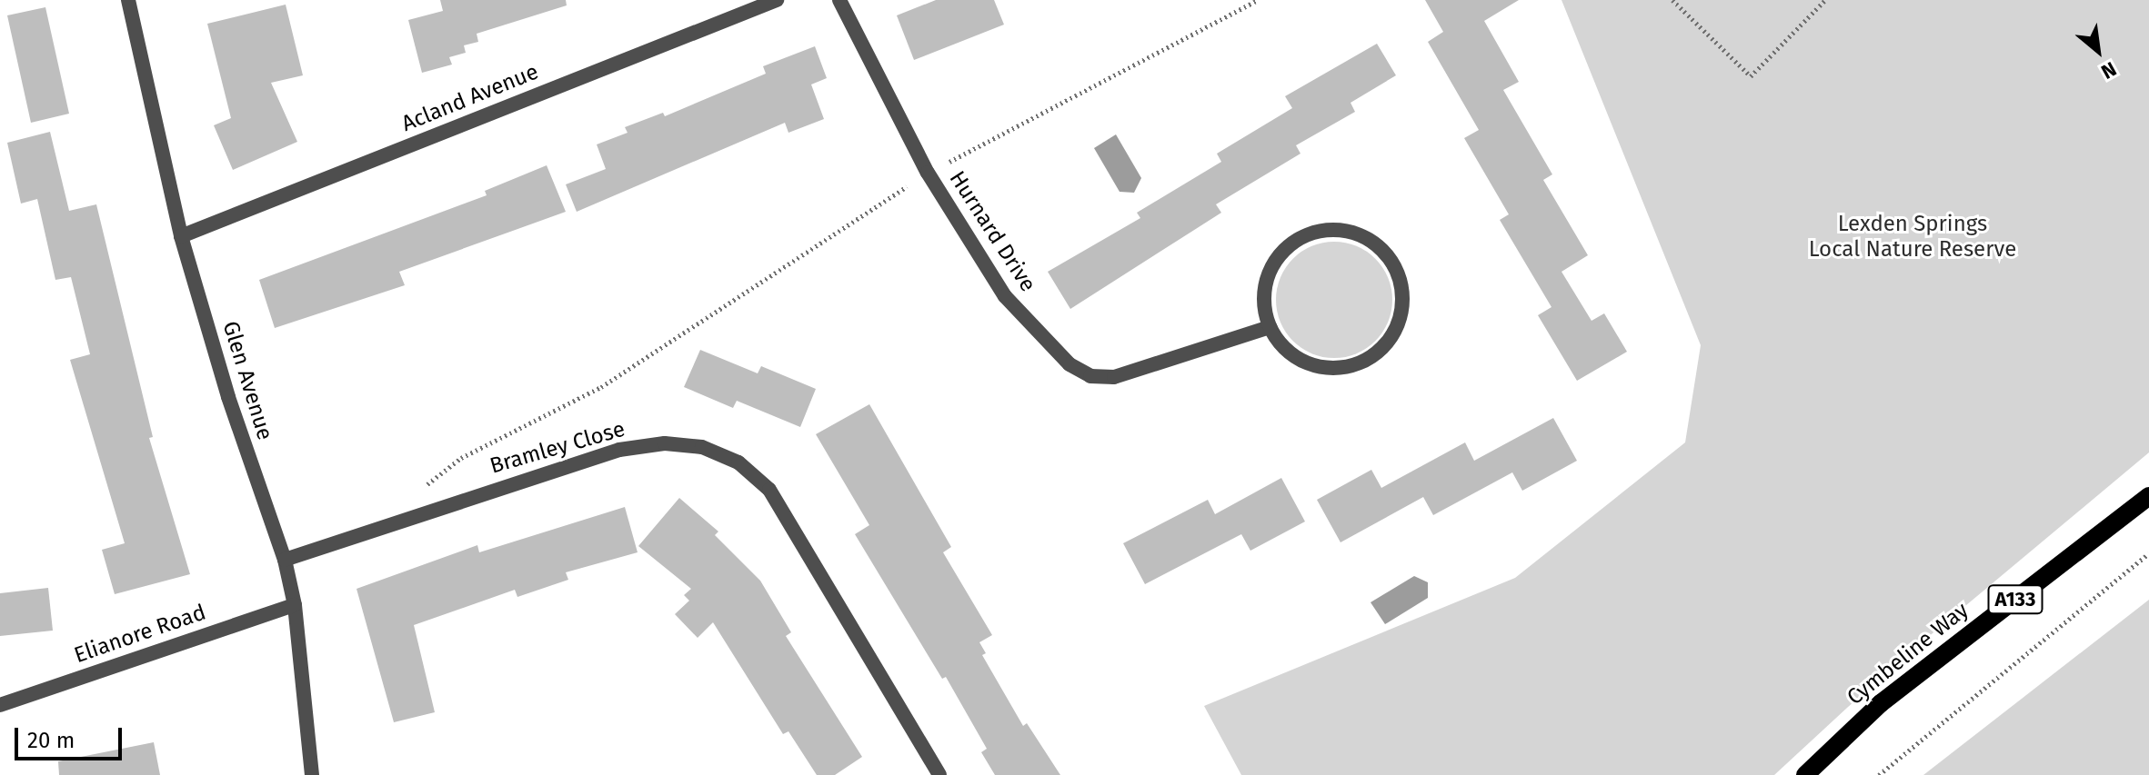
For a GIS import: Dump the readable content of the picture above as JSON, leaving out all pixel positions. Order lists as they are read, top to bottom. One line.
{"streets":{"main road":["A133","Cymbeline Way"],"street":["Acland Avenue","Hurnard Drive","Glen Avenue","Bramley Close","Elianore Road"]},"crossings":[["Acland Avenue","Glen Avenue"],["Glen Avenue","Bramley Close"],["Glen Avenue","Elianore Road"]],"parks":["Lexden Springs Local Nature Reserve"],"scale_bar":"20 m","north":"bottom right"}
